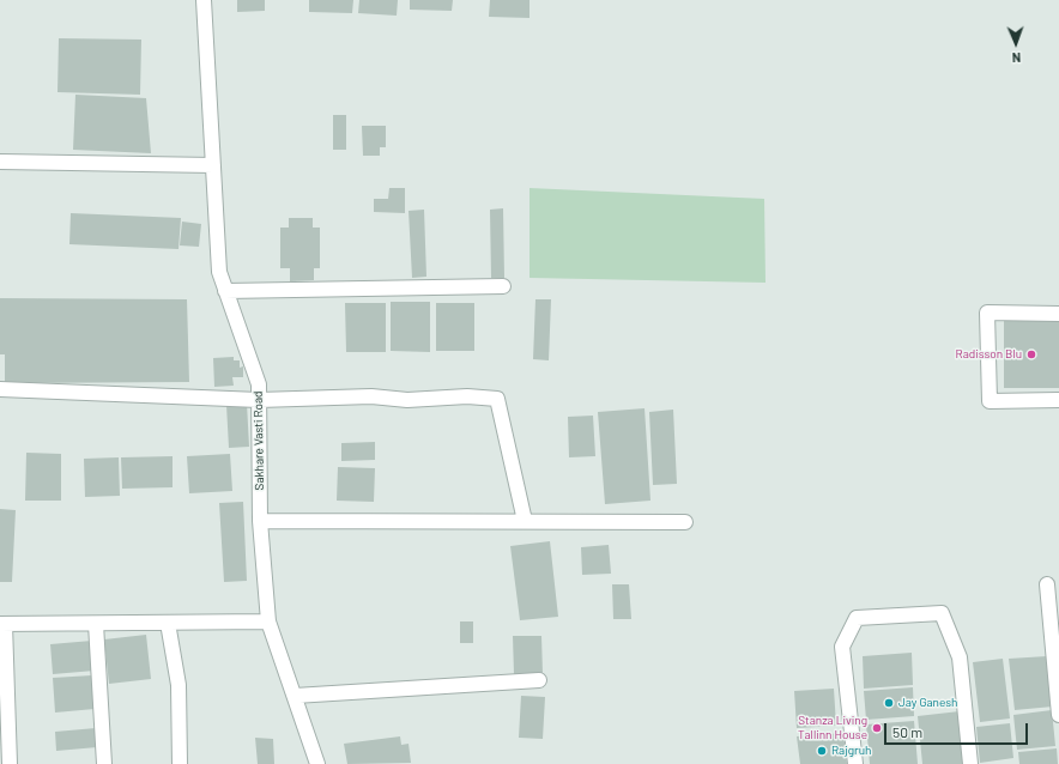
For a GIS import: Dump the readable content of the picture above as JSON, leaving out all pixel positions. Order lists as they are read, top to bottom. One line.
{"streets":{"street":["Sakhare Vasti Road"]},"places":["Radisson Blu","Jay Ganesh","Stanza Living Tallinn House","Rajgruh"],"scale_bar":"50 m","north":"bottom"}
